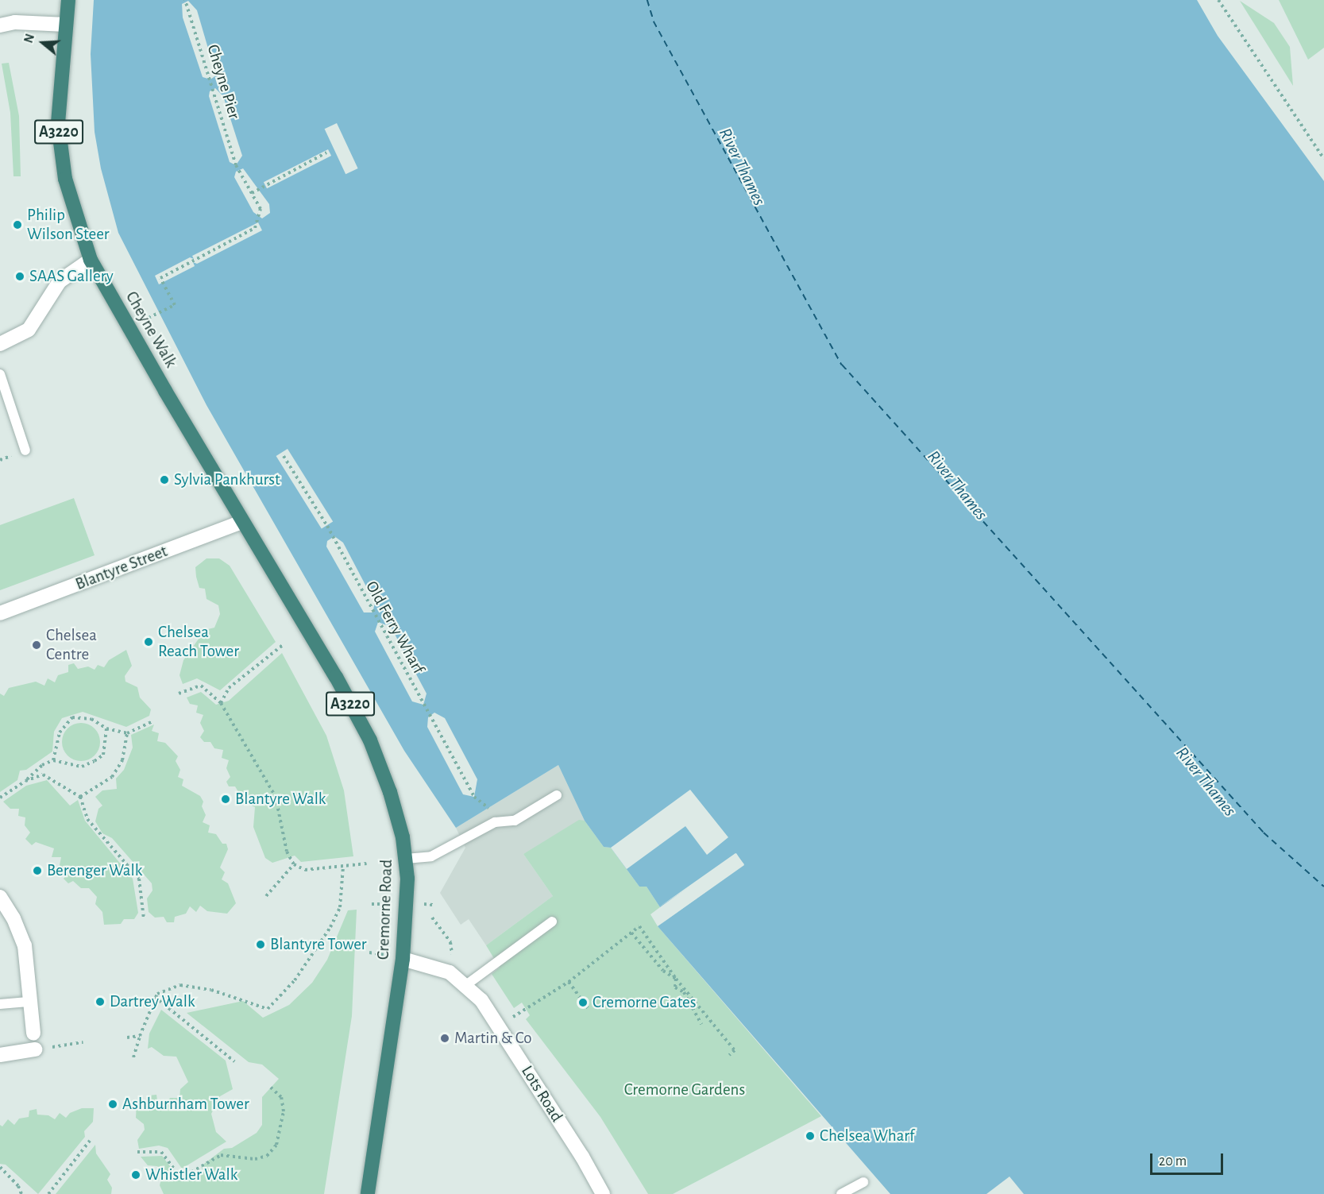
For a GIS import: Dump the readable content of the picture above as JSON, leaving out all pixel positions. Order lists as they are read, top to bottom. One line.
{"streets":{"highway":["A3220","Cheyne Walk","Cremorne Road"],"street":["Blantyre Street","Lots Road"],"path":["Cheyne Pier","Old Ferry Wharf"]},"crossings":[["Cheyne Walk","Blantyre Street"],["Cheyne Walk","Cremorne Road"],["Blantyre Street","Cremorne Road"],["Cremorne Road","Lots Road"]],"water":["River Thames"],"parks":["Cremorne Gardens"],"places":["Philip Wilson Steer","SAAS Gallery","Sylvia Pankhurst","Chelsea Reach Tower","Chelsea Centre","Blantyre Walk","Berenger Walk","Blantyre Tower","Dartrey Walk","Cremorne Gates","Martin & Co","Ashburnham Tower","Chelsea Wharf","Whistler Walk"],"scale_bar":"20 m","north":"left"}
